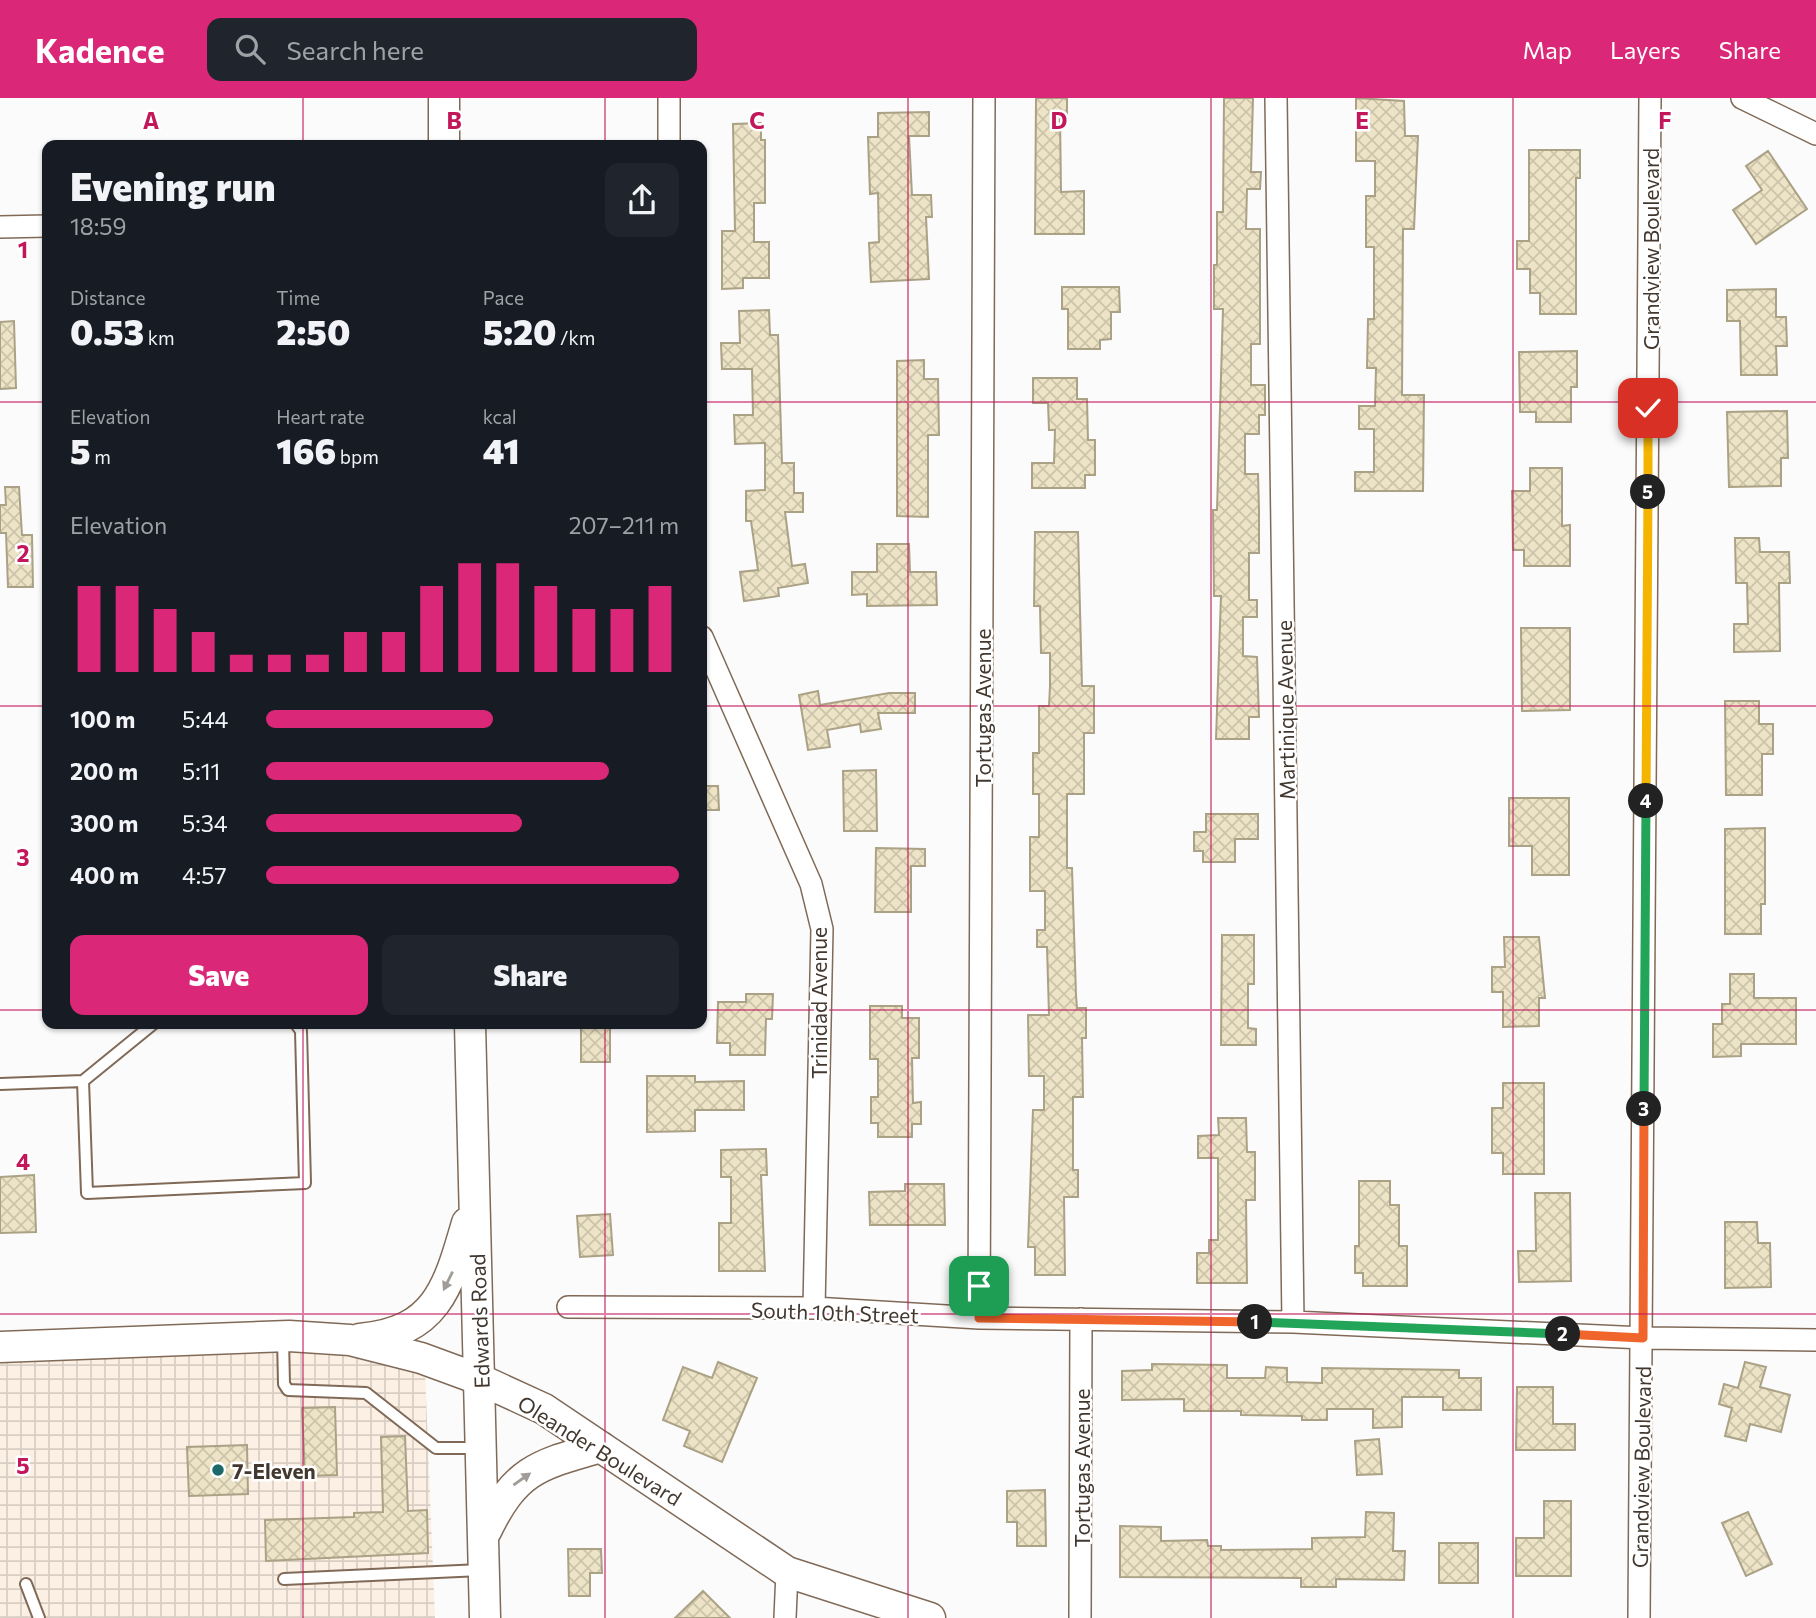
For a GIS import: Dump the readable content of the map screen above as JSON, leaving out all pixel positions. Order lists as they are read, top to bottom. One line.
{"streets":{"main road":["Edwards Road","Oleander Boulevard"],"street":["Grandview Boulevard","Tortugas Avenue","Martinique Avenue","Trinidad Avenue","South 10th Street"]},"crossings":[["Grandview Boulevard","South 10th Street"],["Tortugas Avenue","South 10th Street"],["Martinique Avenue","South 10th Street"],["Trinidad Avenue","South 10th Street"],["Edwards Road","Oleander Boulevard"]],"places":["7-Eleven"],"page":{"header":"Kadence","search":"Search here","nav":["Map","Layers","Share"],"heading":["Evening run","18:59"],"stats":[["Distance","0.53 km"],["Time","2:50"],["Pace","5:20 /km"],["Elevation","5 m"],["Heart rate","166 bpm"],["kcal","41"]],"pins":["5","4","3","1","2"],"chart":["Elevation","207–211 m"],"list":[{"name":"100 m","note":"5:44"},{"name":"200 m","note":"5:11"},{"name":"300 m","note":"5:34"},{"name":"400 m","note":"4:57"}],"buttons":["Save","Share"]},"grid":{"columns":["A","B","C","D","E","F"],"rows":["1","2","3","4","5"]}}
